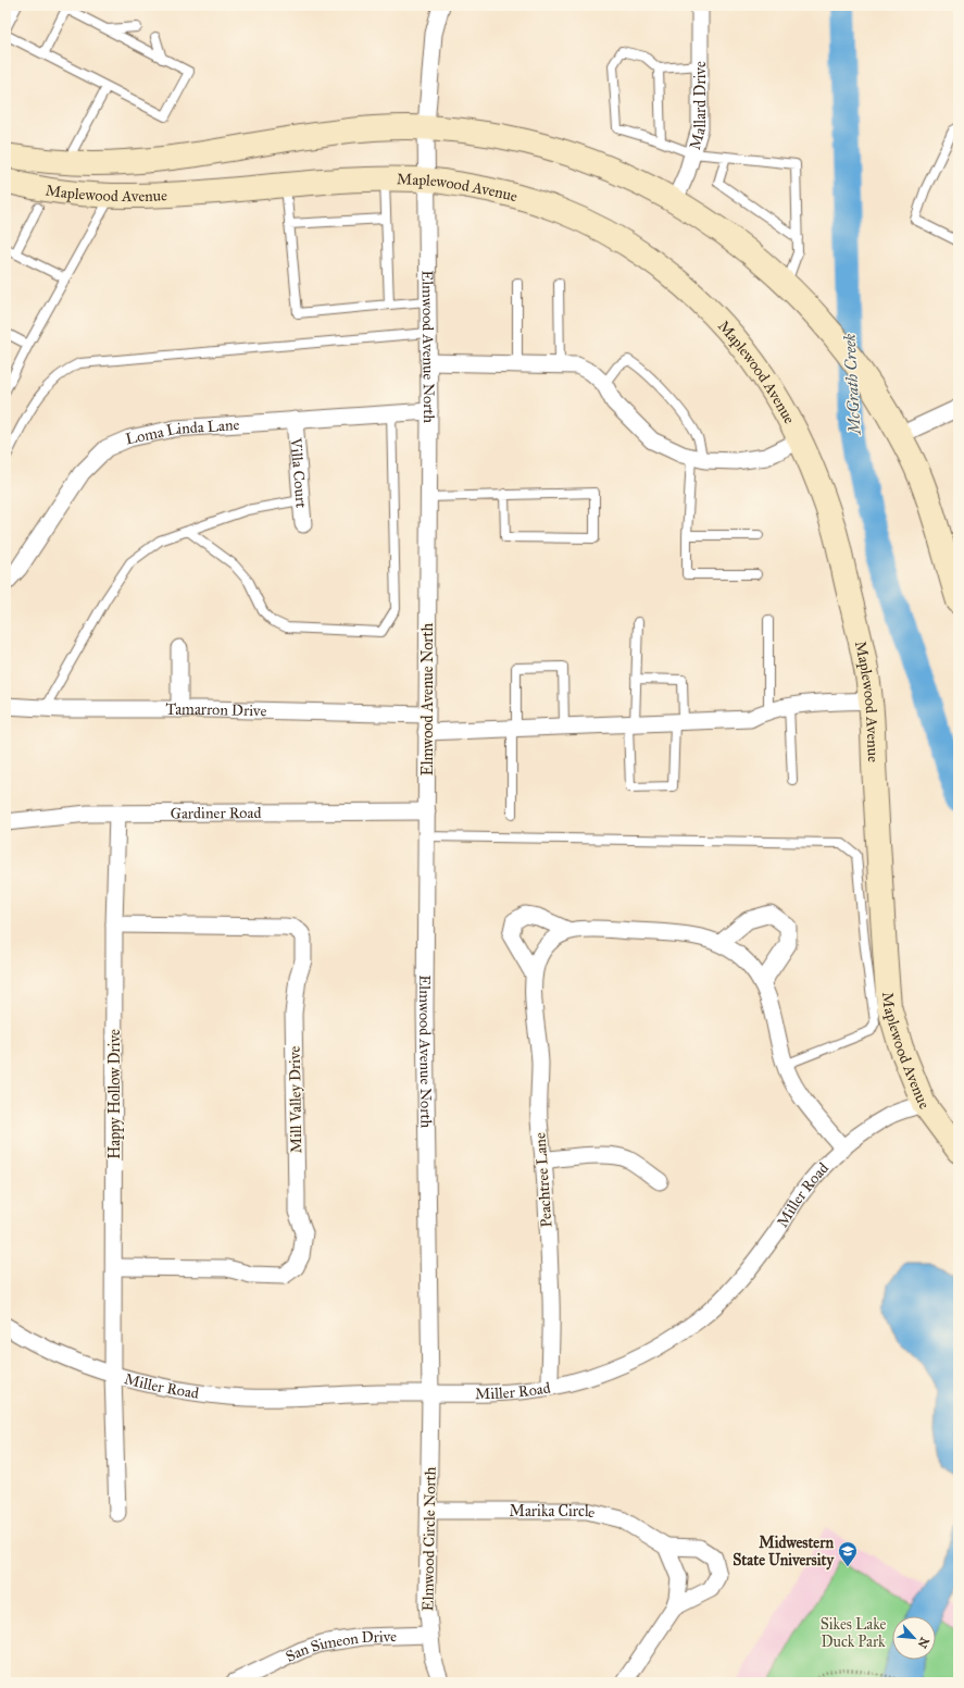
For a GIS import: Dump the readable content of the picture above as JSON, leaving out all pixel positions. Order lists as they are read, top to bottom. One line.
{"streets":{"street":["Mallard Drive","Maplewood Avenue","Elmwood Avenue North","Loma Linda Lane","Villa Court","Tamarron Drive","Gardiner Road","Happy Hollow Drive","Mill Valley Drive","Peachtree Lane","Miller Road","Marika Circle","Elmwood Circle North","San Simeon Drive"]},"crossings":[["Mallard Drive","Maplewood Avenue"],["Maplewood Avenue","Elmwood Avenue North"],["Maplewood Avenue","Miller Road"],["Elmwood Avenue North","Loma Linda Lane"],["Elmwood Avenue North","Tamarron Drive"],["Elmwood Avenue North","Gardiner Road"],["Elmwood Avenue North","Miller Road"],["Elmwood Avenue North","Elmwood Circle North"],["Loma Linda Lane","Villa Court"],["Gardiner Road","Happy Hollow Drive"],["Happy Hollow Drive","Mill Valley Drive"],["Happy Hollow Drive","Miller Road"],["Peachtree Lane","Miller Road"],["Miller Road","Elmwood Circle North"],["Marika Circle","Elmwood Circle North"],["Elmwood Circle North","San Simeon Drive"]],"water":["McGrath Creek"],"parks":["Sikes Lake Duck Park"],"places":{"school or university":["Midwestern State University"]},"north":"bottom right"}
